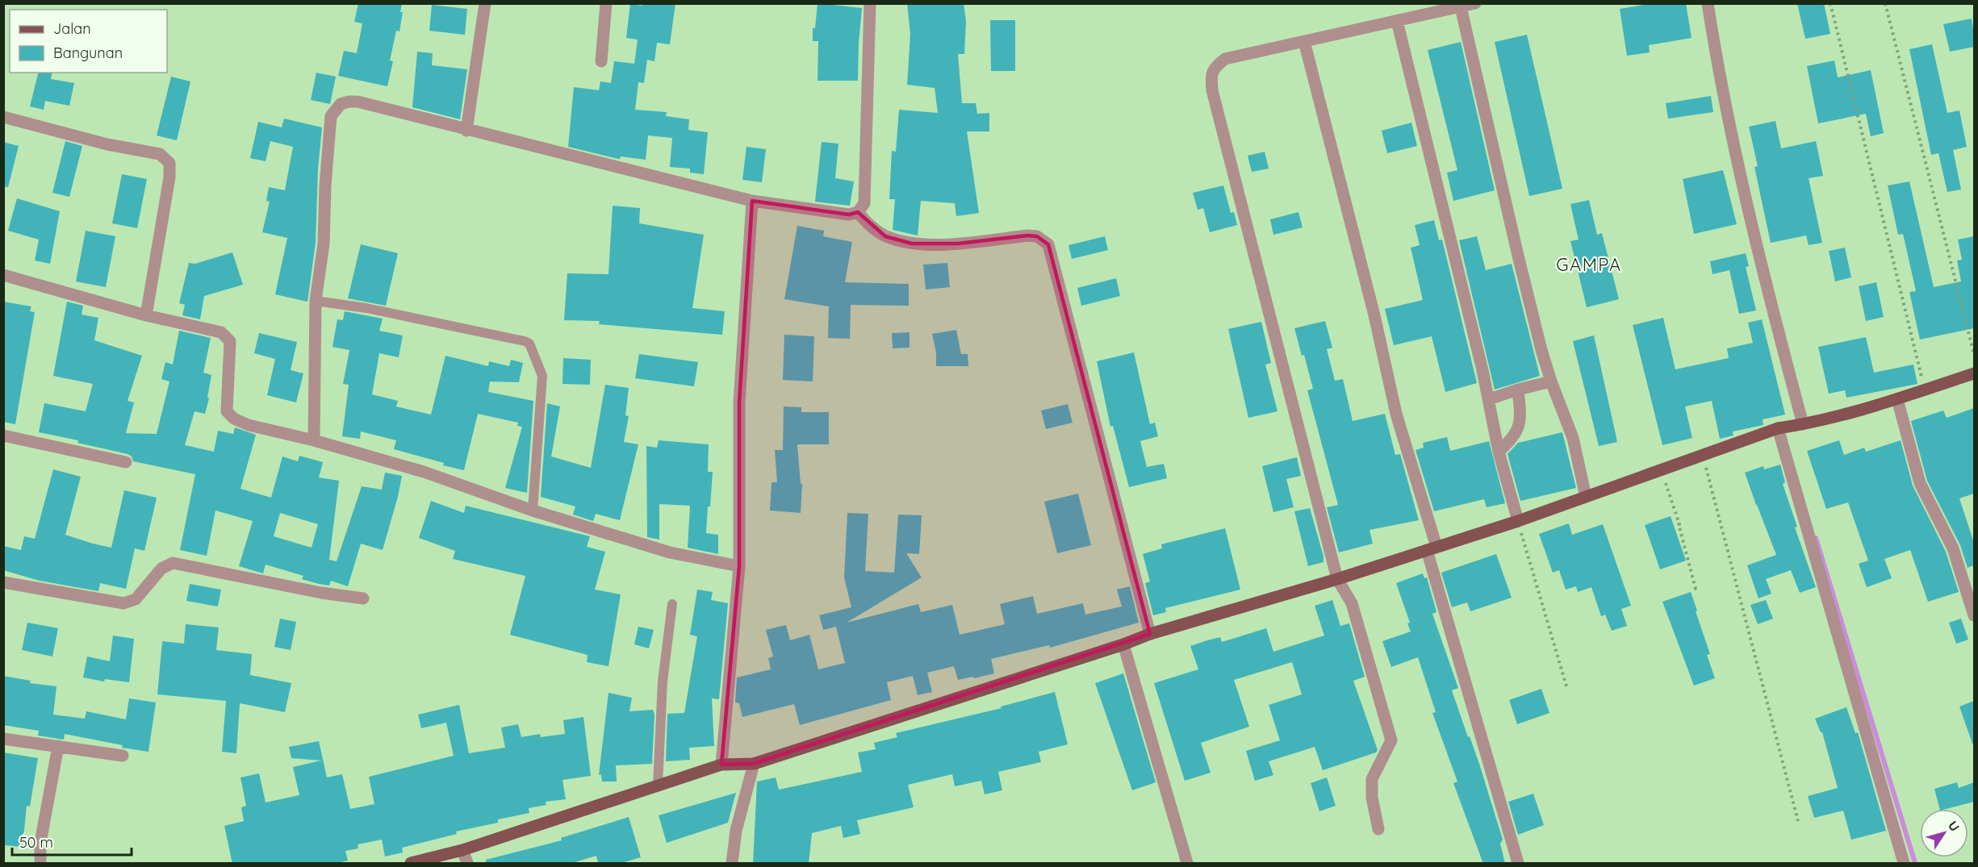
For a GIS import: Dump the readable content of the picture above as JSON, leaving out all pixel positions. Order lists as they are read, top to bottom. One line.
{"districts":["GAMPA"],"legend":["Jalan","Bangunan"],"scale_bar":"50 m","north":"top right"}
